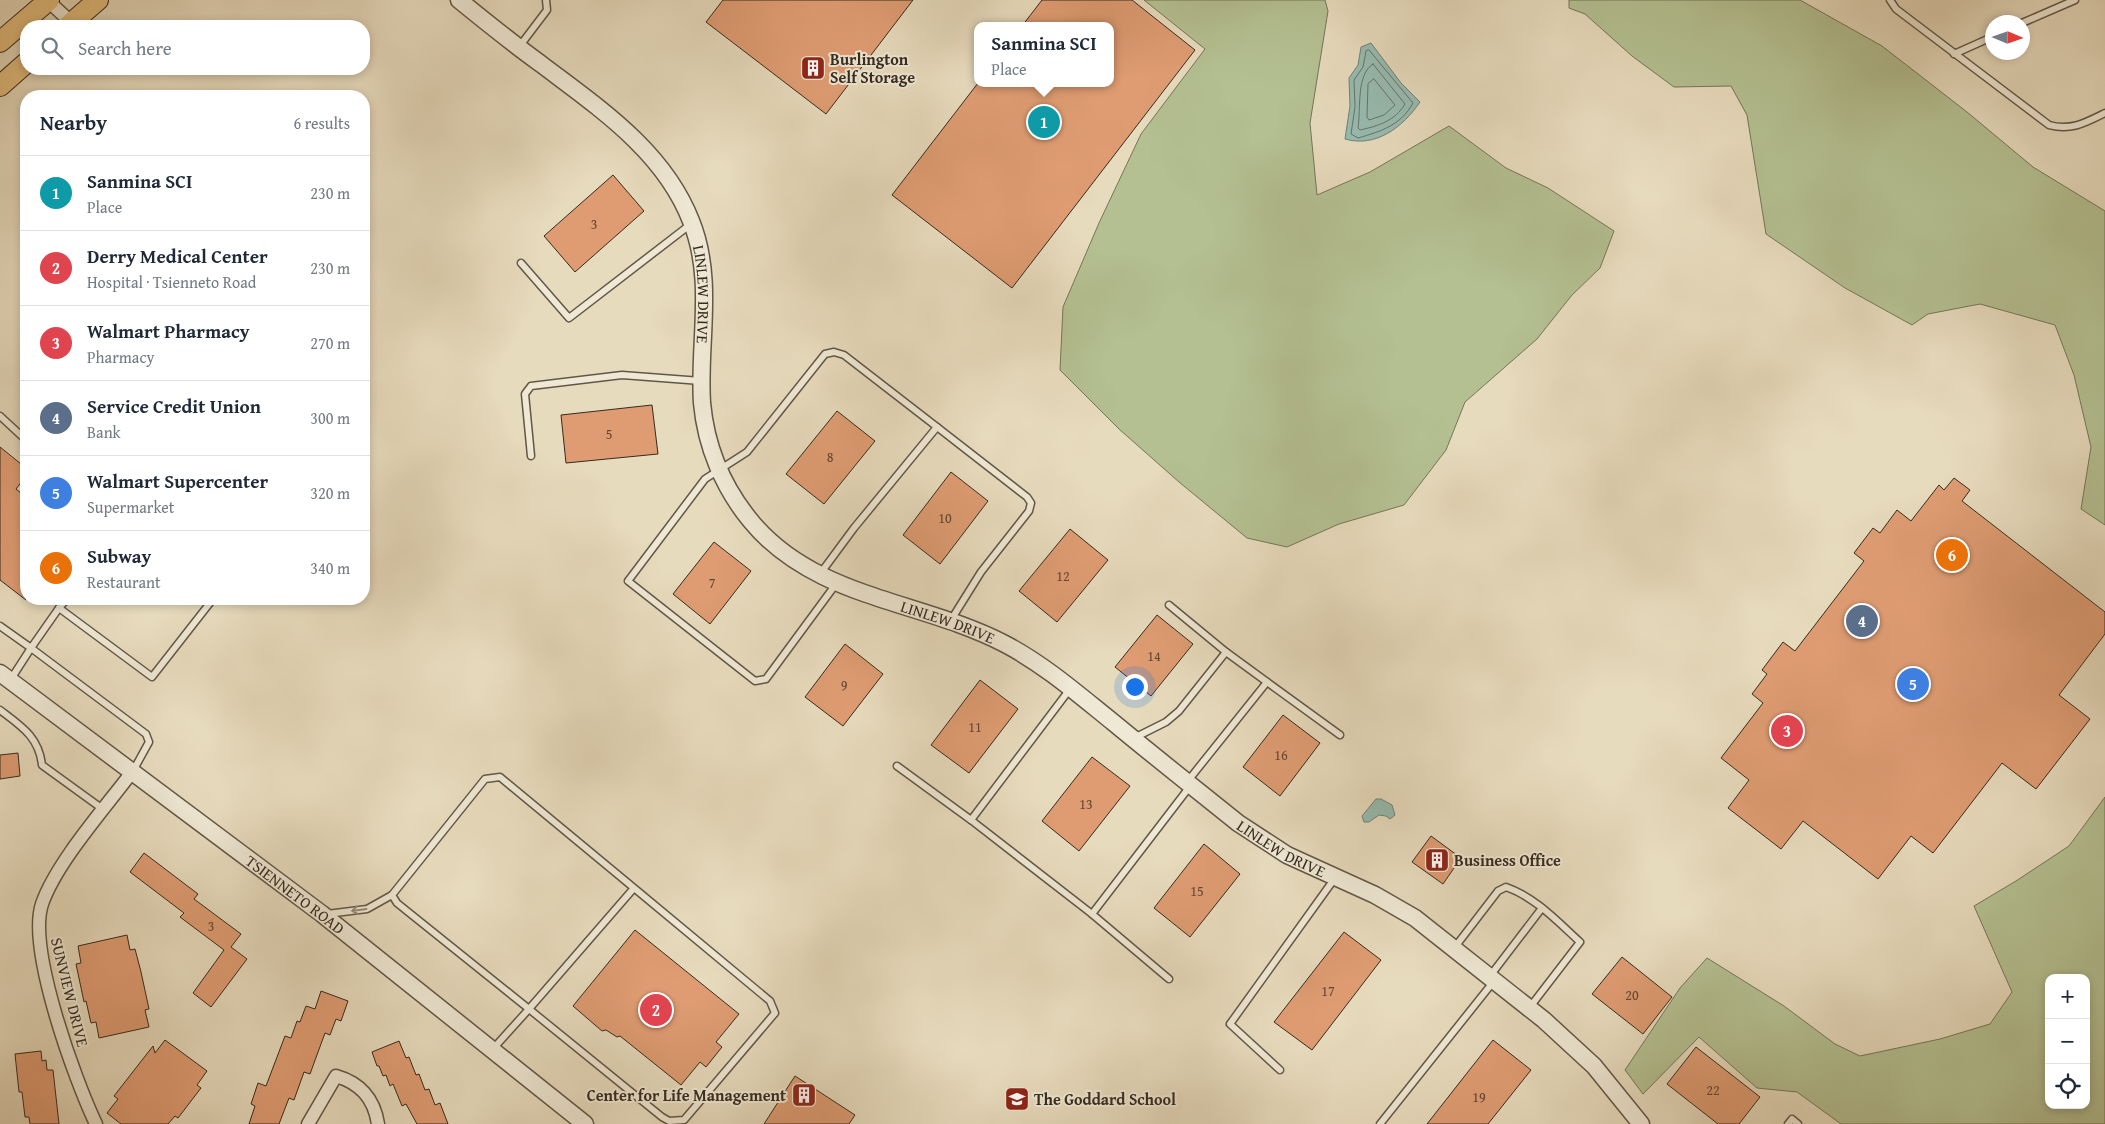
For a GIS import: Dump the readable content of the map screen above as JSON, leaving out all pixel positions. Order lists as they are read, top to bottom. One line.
{"streets":{"street":["LINLEW DRIVE","TSIENNETO ROAD","SUNVIEW DRIVE"]},"crossings":[["TSIENNETO ROAD","SUNVIEW DRIVE"]],"places":{"building":["Burlington Self Storage","Business Office","Center for Life Management"],"school or university":["The Goddard School"]},"house_numbers":["3","5","8","10","12","7","14","9","11","16","13","15","3","17","20","22","19"],"north":"right","page":{"search":"Search here","popup":["Sanmina SCI","Place"],"heading":["Nearby","6 results"],"pins":["1","6","4","5","3","2"],"list":[{"mark":"1","name":"Sanmina SCI","note":"Place","value":"230 m"},{"mark":"2","name":"Derry Medical Center","note":"Hospital · Tsienneto Road","value":"230 m"},{"mark":"3","name":"Walmart Pharmacy","note":"Pharmacy","value":"270 m"},{"mark":"4","name":"Service Credit Union","note":"Bank","value":"300 m"},{"mark":"5","name":"Walmart Supercenter","note":"Supermarket","value":"320 m"},{"mark":"6","name":"Subway","note":"Restaurant","value":"340 m"}],"map_buttons":["+","−"]}}
